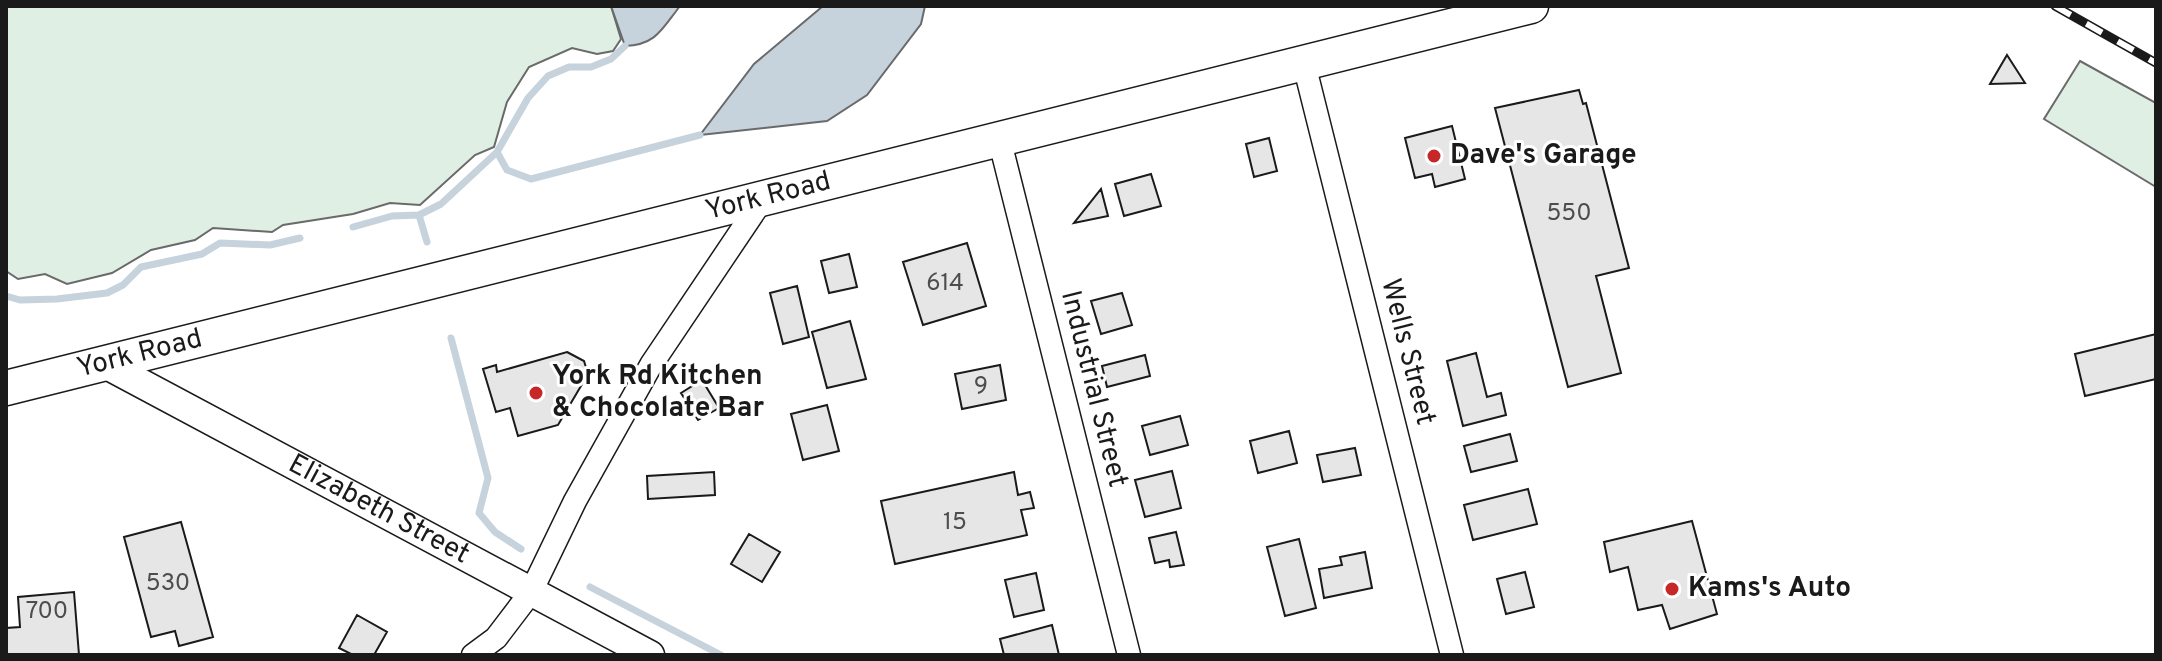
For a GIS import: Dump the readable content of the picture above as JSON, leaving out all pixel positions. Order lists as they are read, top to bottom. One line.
{"streets":{"main road":["York Road"],"street":["Wells Street","Industrial Street","Elizabeth Street"]},"crossings":[["York Road","Wells Street"],["York Road","Industrial Street"],["York Road","Elizabeth Street"]],"places":["Dave's Garage","York Rd Kitchen & Chocolate Bar","Kams's Auto"],"house_numbers":["550","614","9","15","530","700"]}
